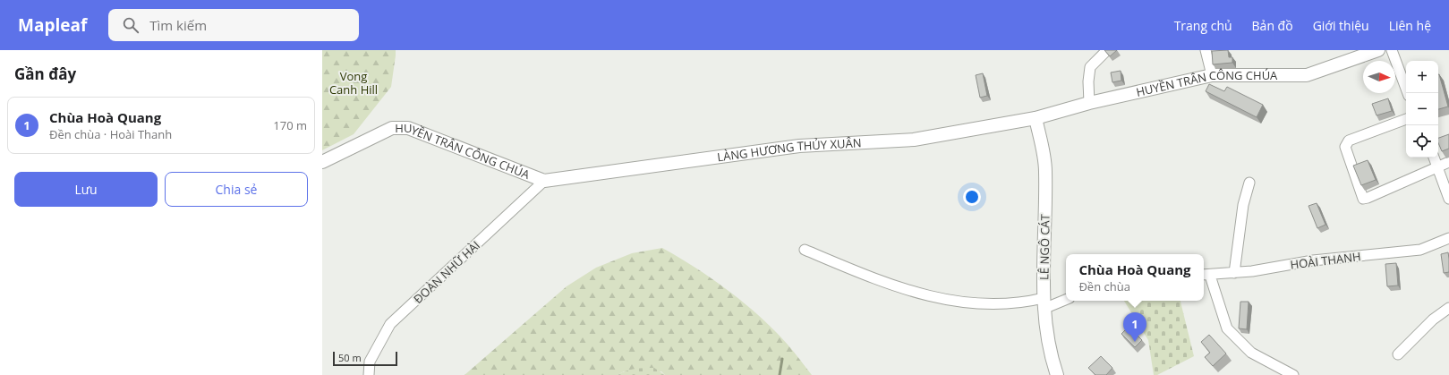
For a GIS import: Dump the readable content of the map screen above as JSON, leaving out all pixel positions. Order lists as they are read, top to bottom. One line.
{"streets":{"street":["HUYỀN TRÂN CÔNG CHÚA","LÀNG HƯƠNG THỦY XUÂN","LÊ NGÔ CÁT","HOÀI THANH","ĐOÀN NHỮ HÀI"]},"crossings":[["HUYỀN TRÂN CÔNG CHÚA","LÀNG HƯƠNG THỦY XUÂN"],["HUYỀN TRÂN CÔNG CHÚA","LÊ NGÔ CÁT"],["HUYỀN TRÂN CÔNG CHÚA","ĐOÀN NHỮ HÀI"],["LÀNG HƯƠNG THỦY XUÂN","LÊ NGÔ CÁT"],["LÀNG HƯƠNG THỦY XUÂN","ĐOÀN NHỮ HÀI"]],"parks":["Vong Canh Hill"],"scale_bar":"50 m","north":"right","page":{"header":"Mapleaf","search":"Tìm kiếm","nav":["Trang chủ","Bản đồ","Giới thiệu","Liên hệ"],"heading":"Gần đây","map_buttons":["+","−"],"list":[{"mark":"1","name":"Chùa Hoà Quang","note":"Đền chùa · Hoài Thanh","value":"170 m"}],"buttons":["Lưu","Chia sẻ"],"popup":["Chùa Hoà Quang","Đền chùa"],"pins":"1","scale":"50 m"}}
